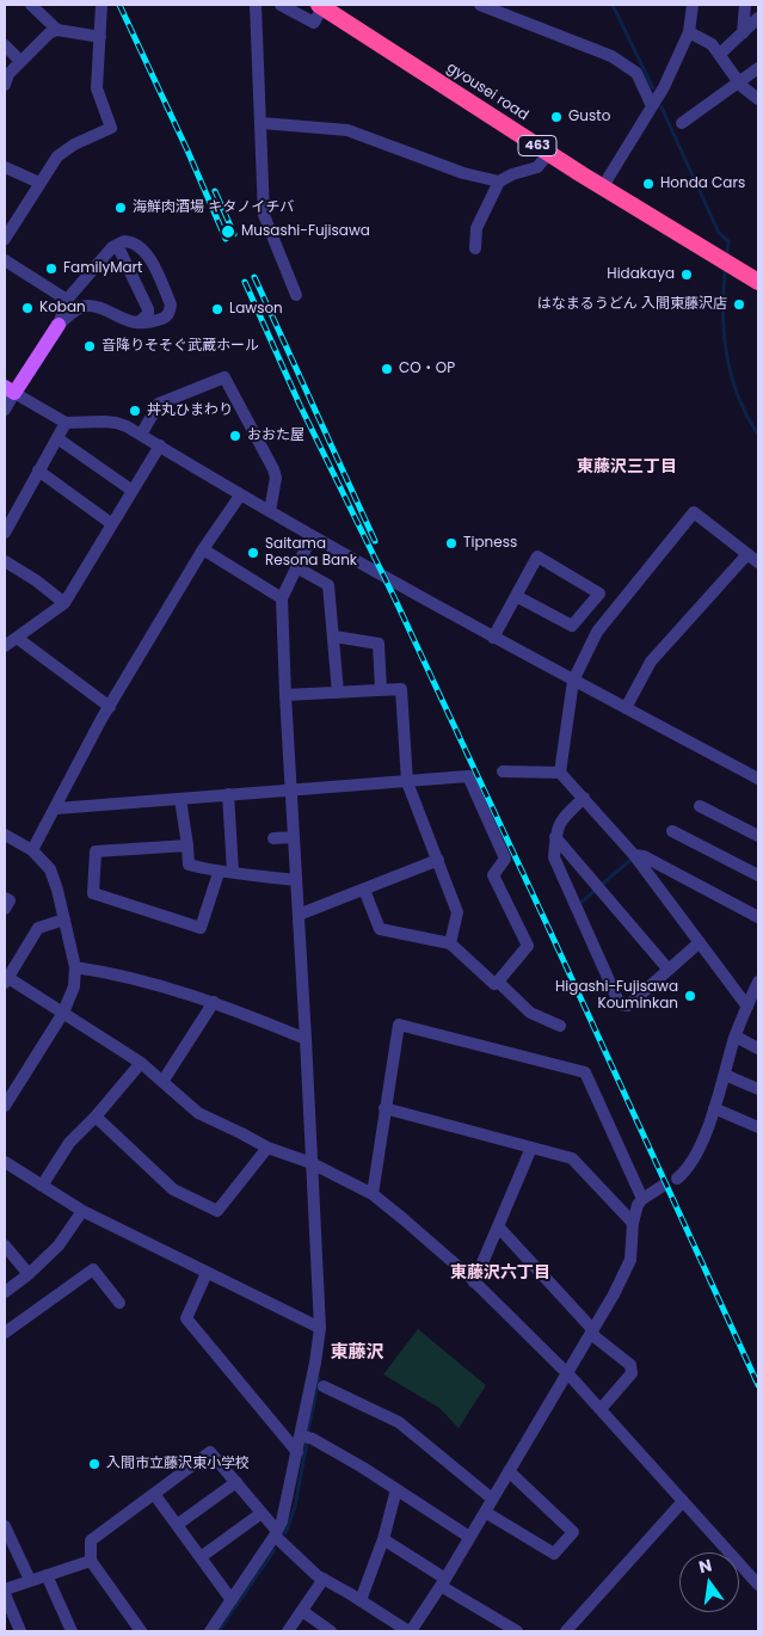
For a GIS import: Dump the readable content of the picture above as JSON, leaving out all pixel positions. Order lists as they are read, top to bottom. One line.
{"streets":{"highway":["gyousei road","463"]},"districts":["東藤沢三丁目","東藤沢六丁目","東藤沢"],"places":["Gusto","Honda Cars","海鮮肉酒場 キタノイチバ","Musashi-Fujisawa","FamilyMart","Hidakaya","はなまるうどん 入間東藤沢店","Koban","Lawson","音降りそそぐ武蔵ホール","CO・OP","丼丸ひまわり","おおた屋","Tipness","Saitama Resona Bank","Higashi-Fujisawa Kouminkan","入間市立藤沢東小学校"],"north":"top"}
